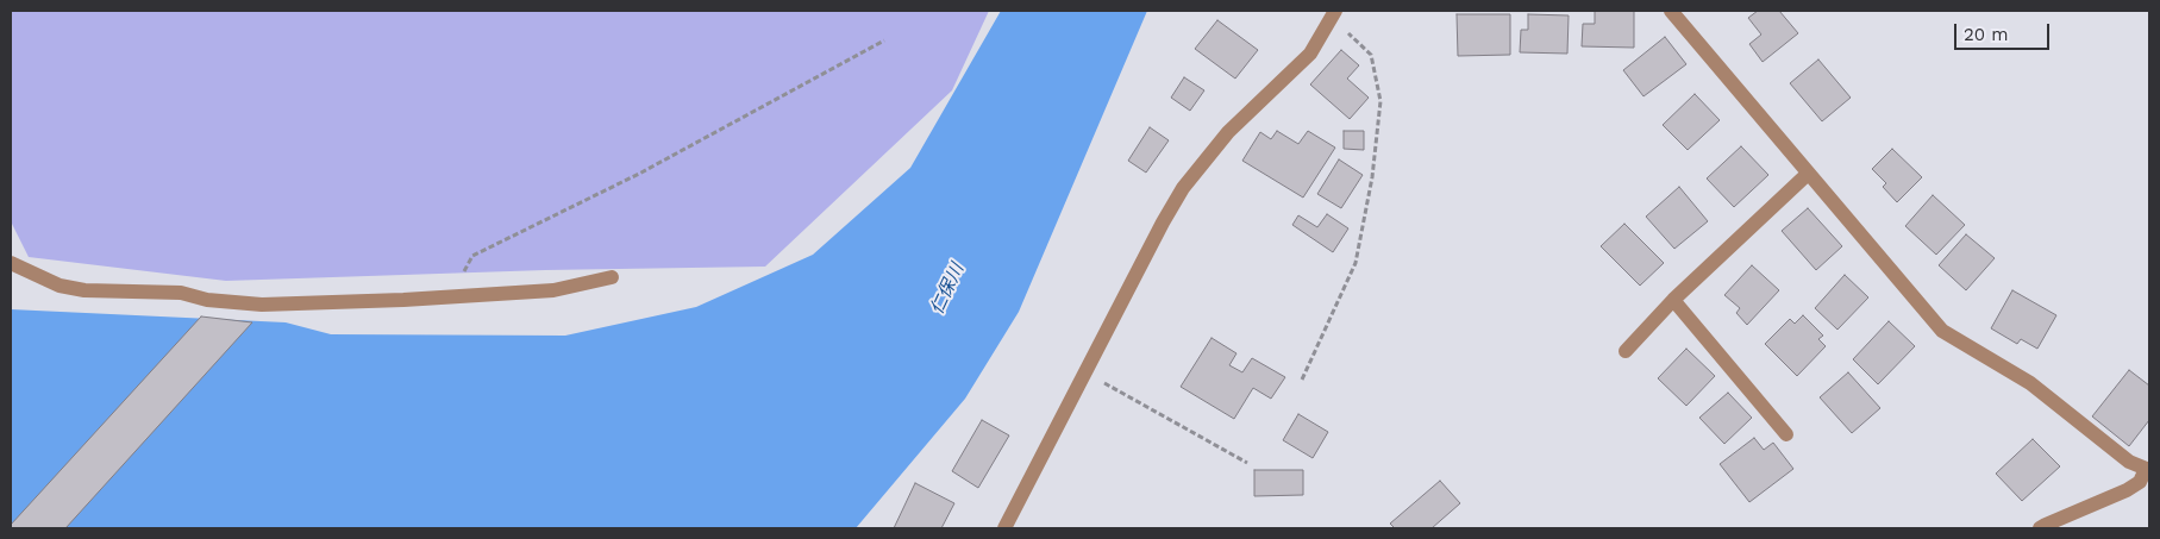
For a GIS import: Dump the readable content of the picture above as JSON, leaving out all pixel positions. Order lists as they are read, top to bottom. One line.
{"water":["仁保川"],"scale_bar":"20 m"}
